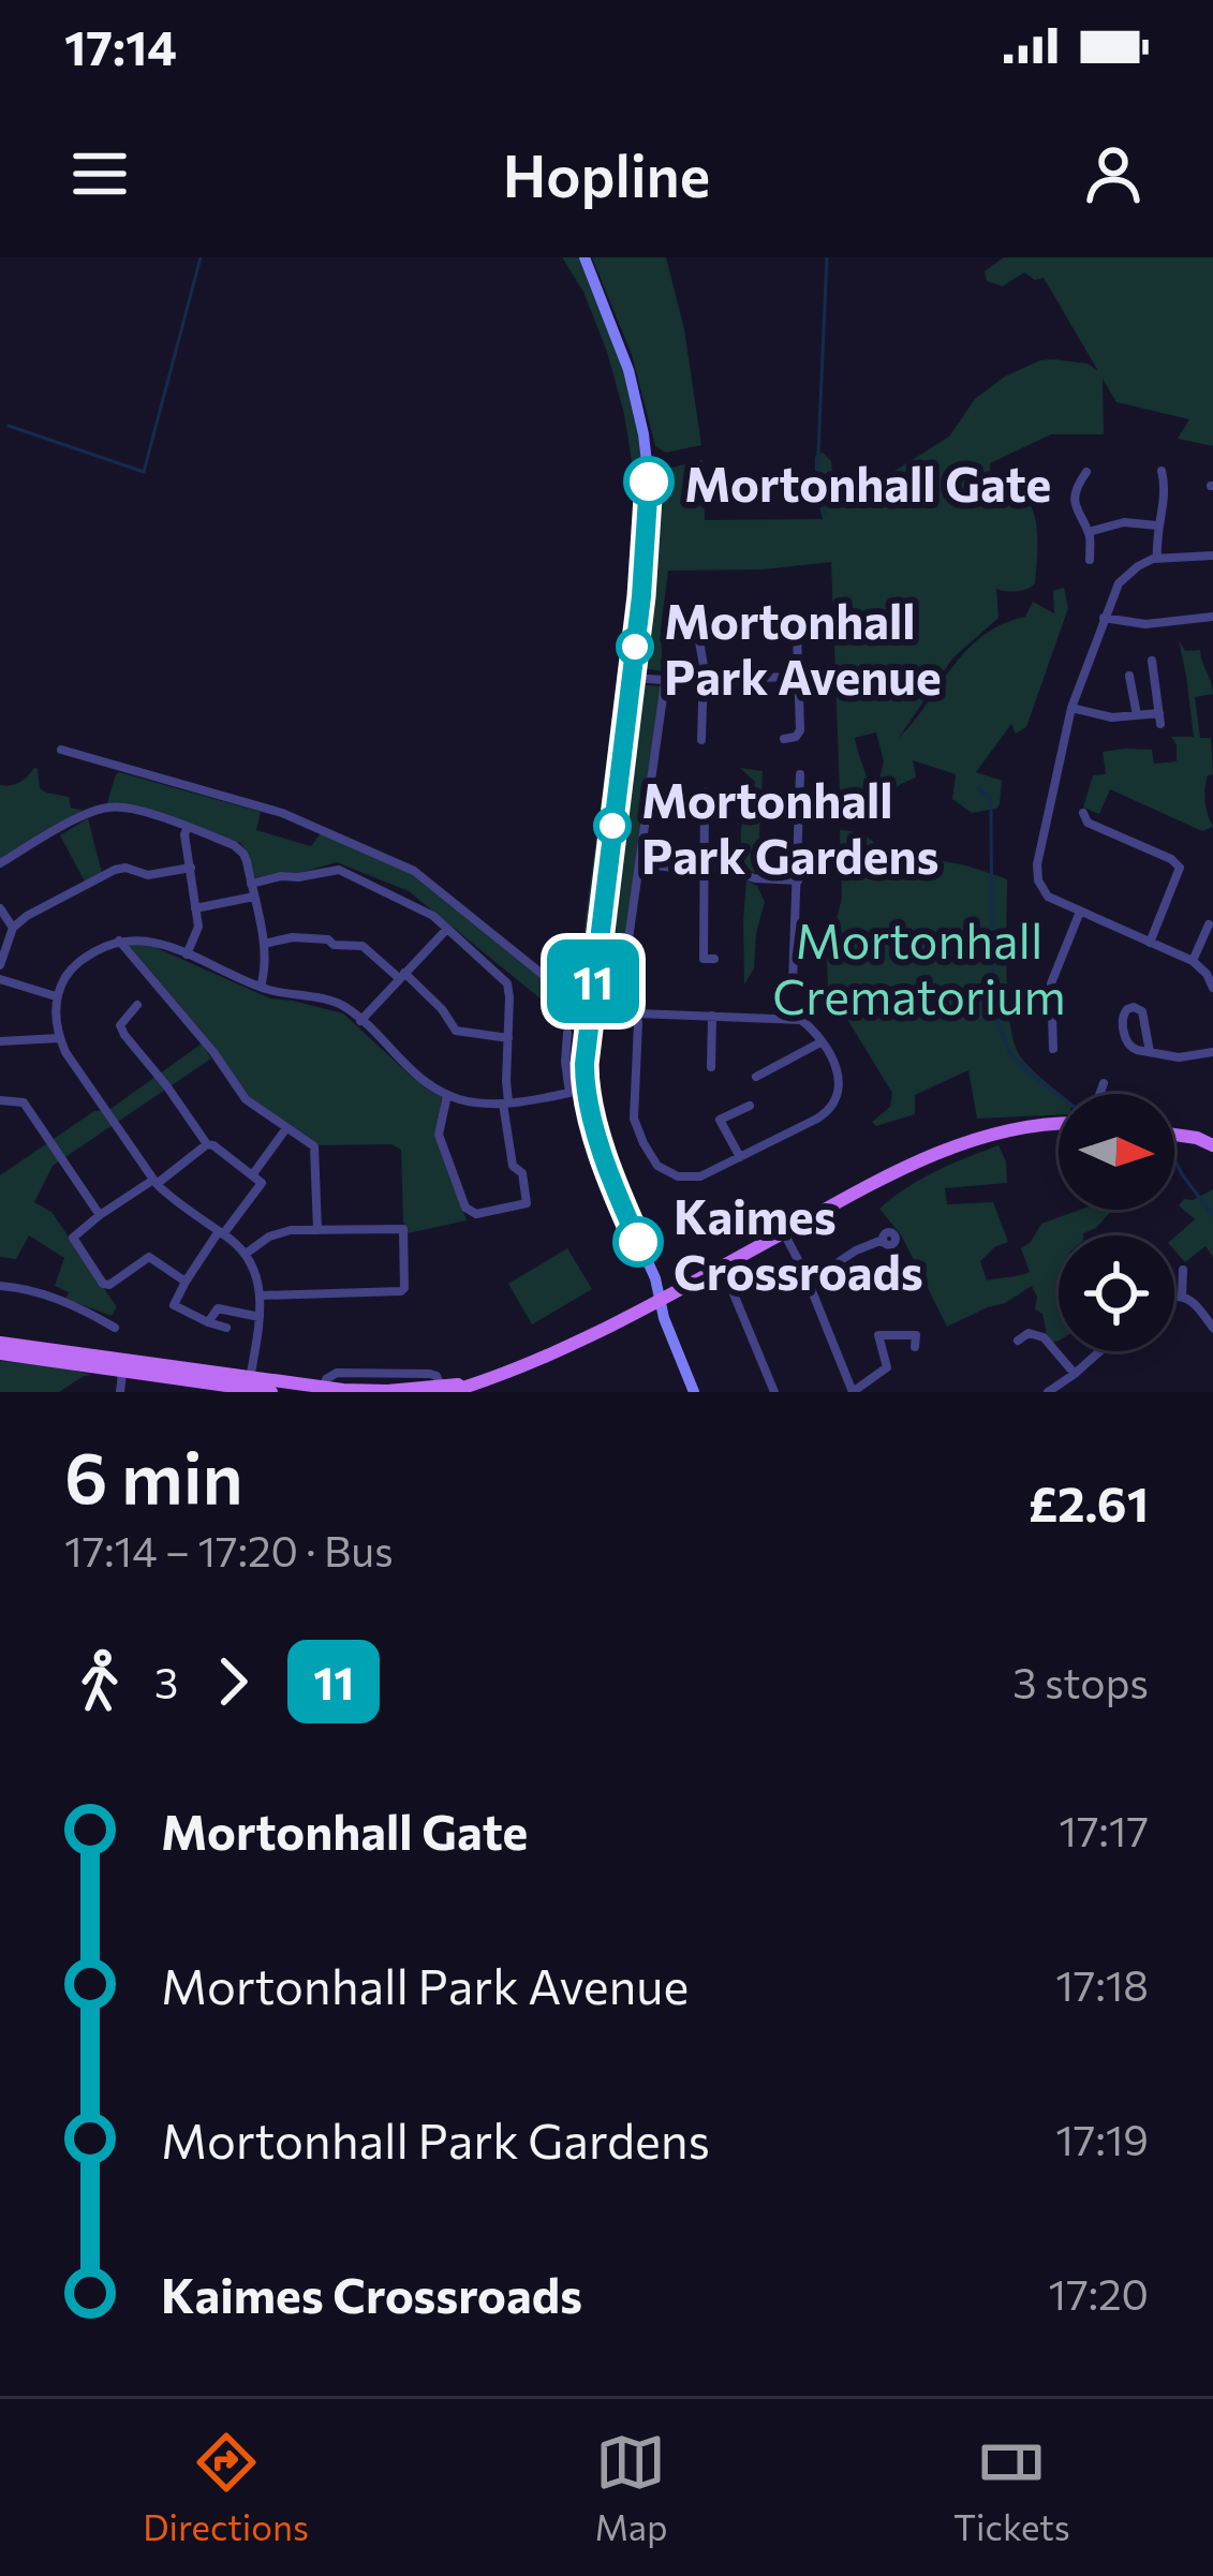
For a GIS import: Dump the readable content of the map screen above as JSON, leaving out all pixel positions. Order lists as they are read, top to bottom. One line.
{"parks":["Mortonhall Crematorium"],"places":["Mortonhall Gate","Mortonhall Park Avenue","Mortonhall Park Gardens","Kaimes Crossroads"],"lines":["bus line 11"],"north":"right","page":{"status":"17:14","header":"Hopline","on_map":"11","heading":["6 min","17:14 – 17:20 · Bus","£2.61"],"legs":["3","11","3 stops"],"list":[{"name":"Mortonhall Gate","value":"17:17"},{"name":"Mortonhall Park Avenue","value":"17:18"},{"name":"Mortonhall Park Gardens","value":"17:19"},{"name":"Kaimes Crossroads","value":"17:20"}],"tabs":["Directions","Map","Tickets"]}}
